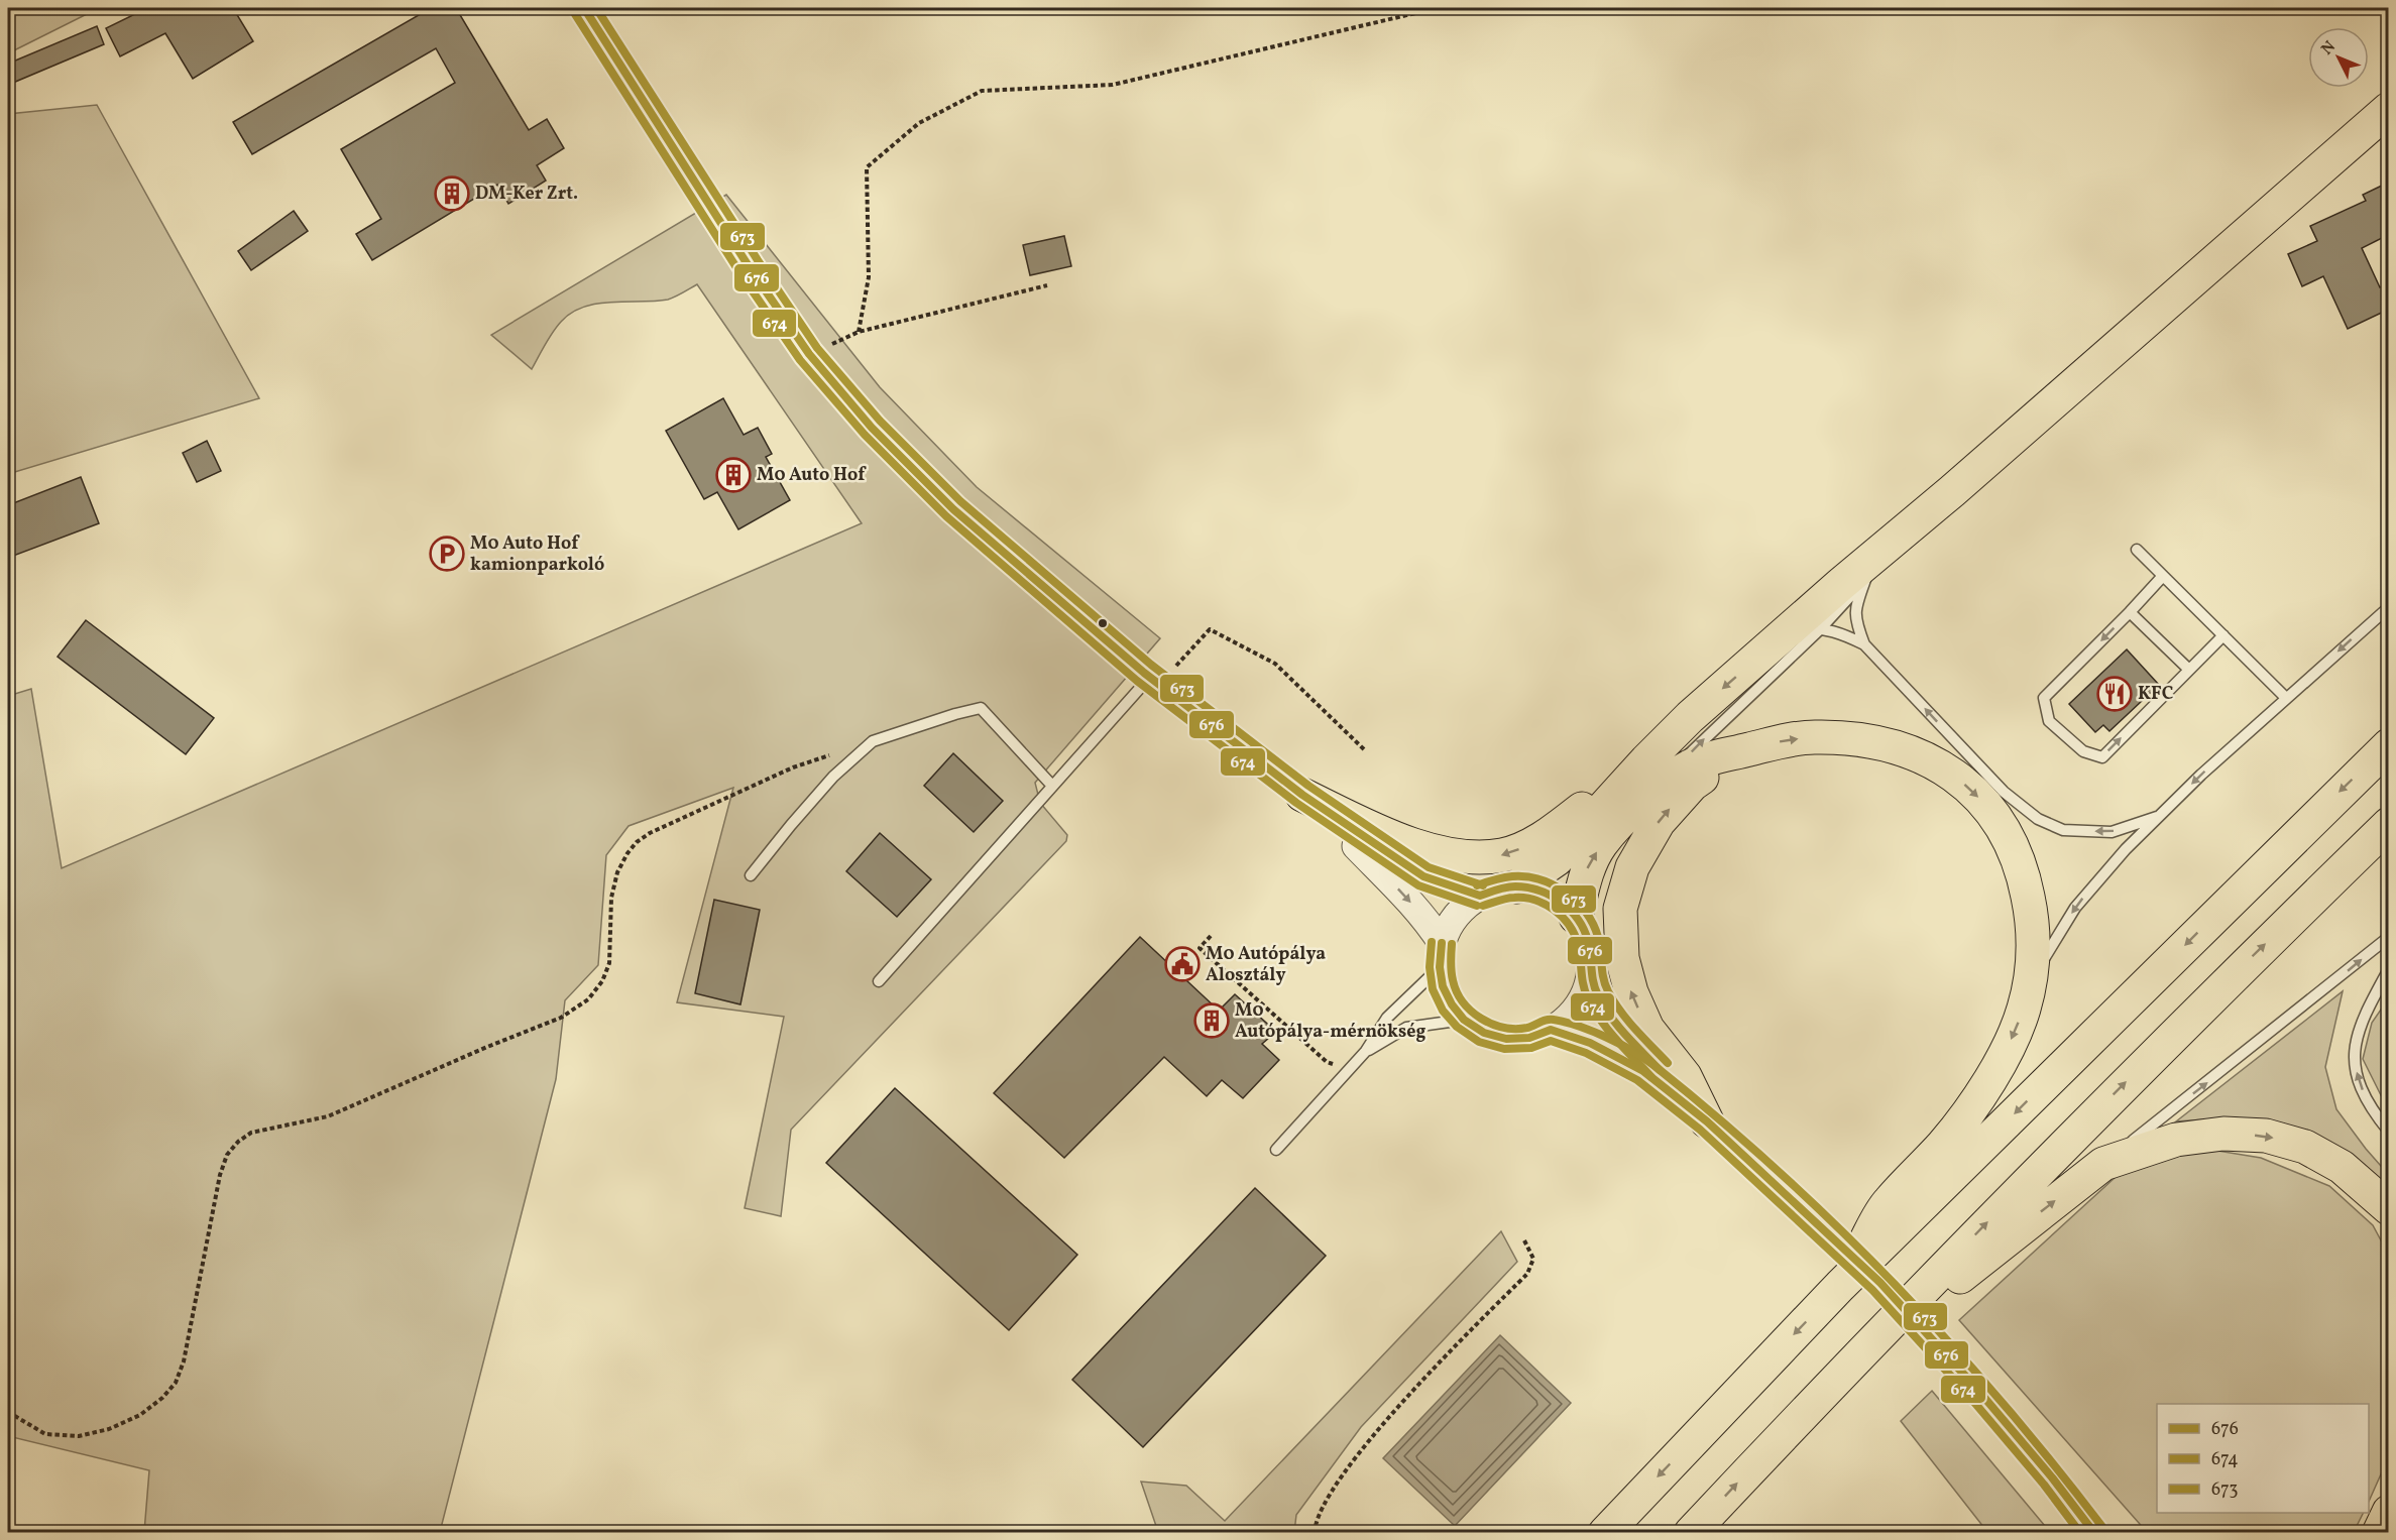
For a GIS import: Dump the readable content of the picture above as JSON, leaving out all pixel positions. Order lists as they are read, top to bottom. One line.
{"places":{"building":["DM-Ker Zrt.","M0 Auto Hof","M0 Autópálya-mérnökség"],"parking":["M0 Auto Hof kamionparkoló"],"restaurant":["KFC"],"public building":["M0 Autópálya Alosztály"]},"lines":["transit line 676","transit line 673","transit line 674"],"legend":["676","674","673"],"north":"top left"}
